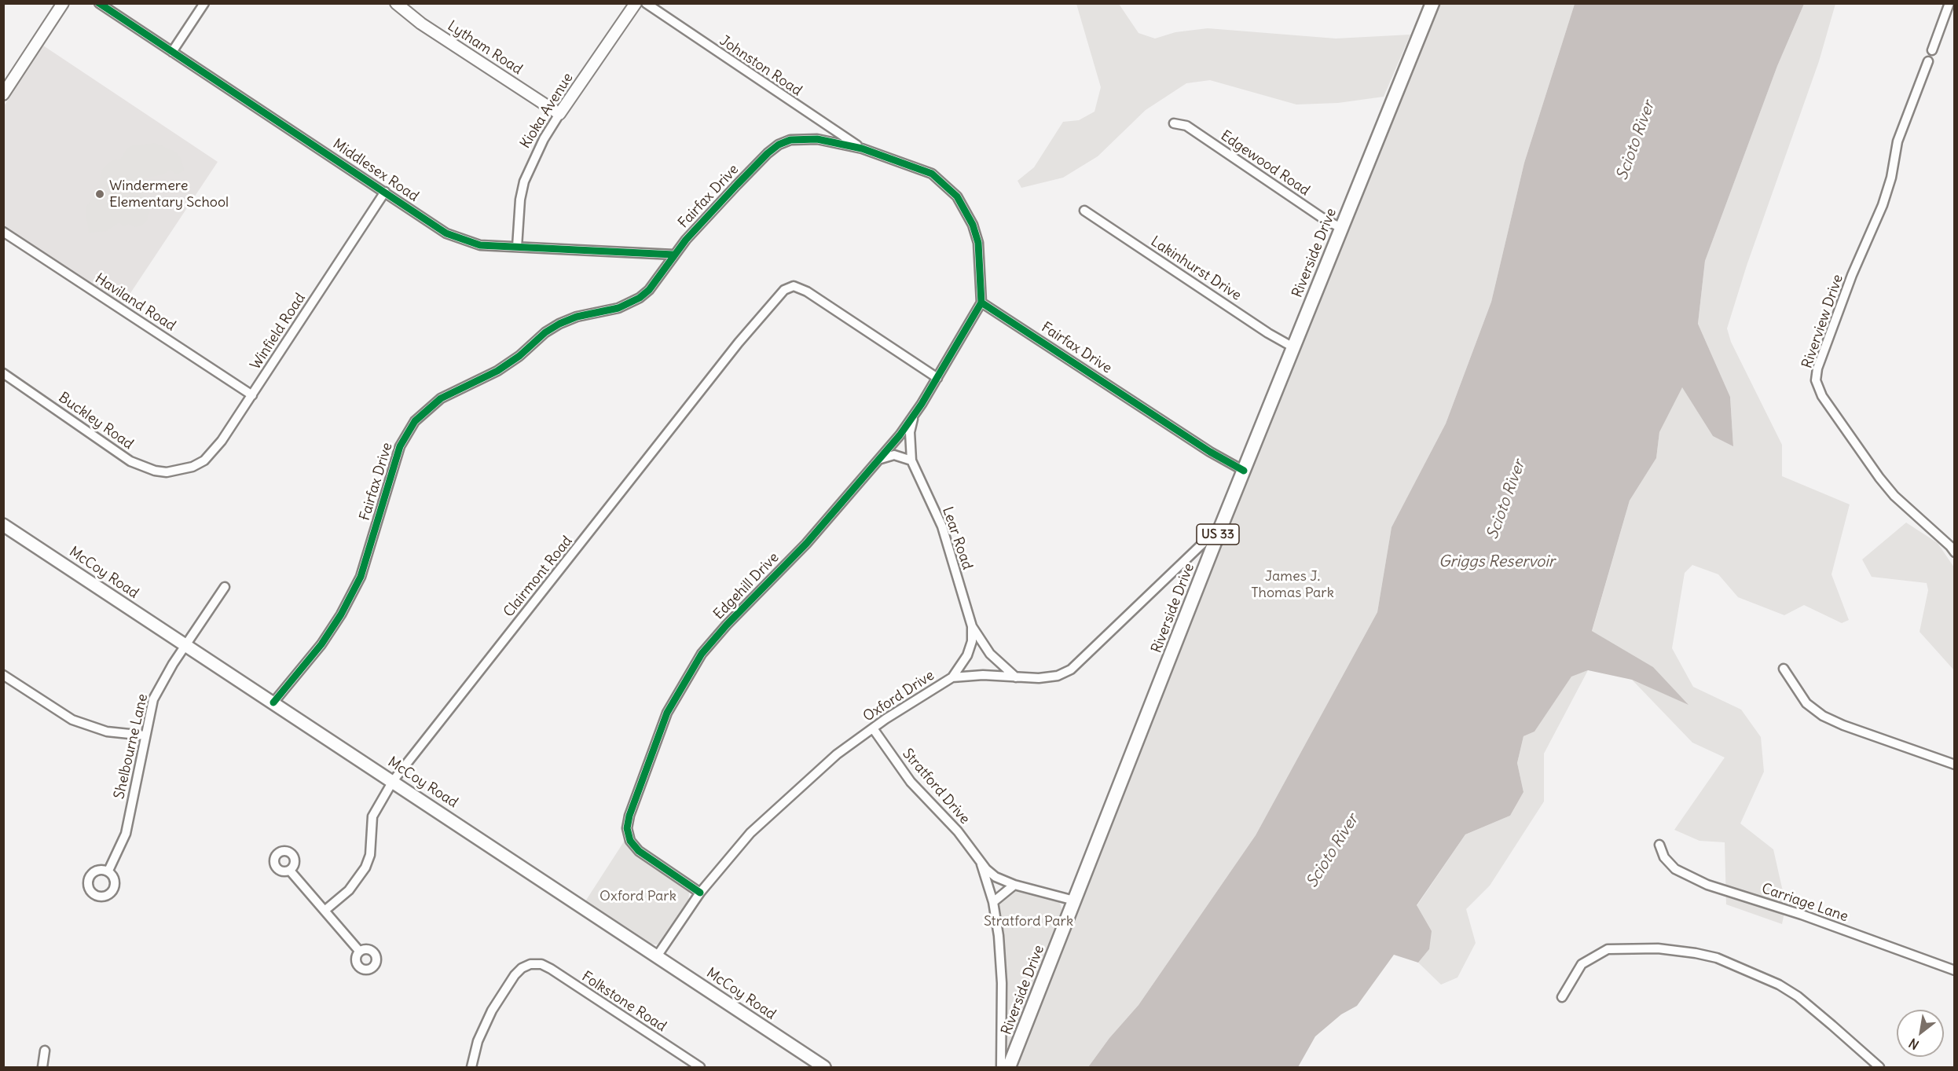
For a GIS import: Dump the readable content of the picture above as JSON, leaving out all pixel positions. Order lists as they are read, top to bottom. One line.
{"streets":{"main road":["Riverside Drive","US 33","McCoy Road"],"street":["Lytham Road","Johnston Road","Kioka Avenue","Edgewood Road","Middlesex Road","Fairfax Drive","Lakinhurst Drive","Haviland Road","Riverview Drive","Winfield Road","Buckley Road","Lear Road","Clairmont Road","Edgehill Drive","Oxford Drive","Shelbourne Lane","Stratford Drive","Carriage Lane","Folkstone Road"]},"crossings":[["Lytham Road","Kioka Avenue"],["Johnston Road","Fairfax Drive"],["Kioka Avenue","Middlesex Road"],["Edgewood Road","Riverside Drive"],["Middlesex Road","Fairfax Drive"],["Middlesex Road","Winfield Road"],["Fairfax Drive","Riverside Drive"],["Fairfax Drive","McCoy Road"],["Fairfax Drive","Edgehill Drive"],["Riverside Drive","Lakinhurst Drive"],["Riverside Drive","Oxford Drive"],["Riverside Drive","Stratford Drive"],["Haviland Road","Winfield Road"],["Winfield Road","Buckley Road"],["Lear Road","Edgehill Drive"],["Lear Road","Oxford Drive"],["McCoy Road","Clairmont Road"],["McCoy Road","Oxford Drive"],["McCoy Road","Shelbourne Lane"],["Clairmont Road","Edgehill Drive"],["Edgehill Drive","Oxford Drive"],["Oxford Drive","Stratford Drive"]],"water":["Scioto River","Griggs Reservoir"],"parks":["James J. Thomas Park","Oxford Park","Stratford Park"],"places":["Windermere Elementary School"],"north":"bottom left"}
